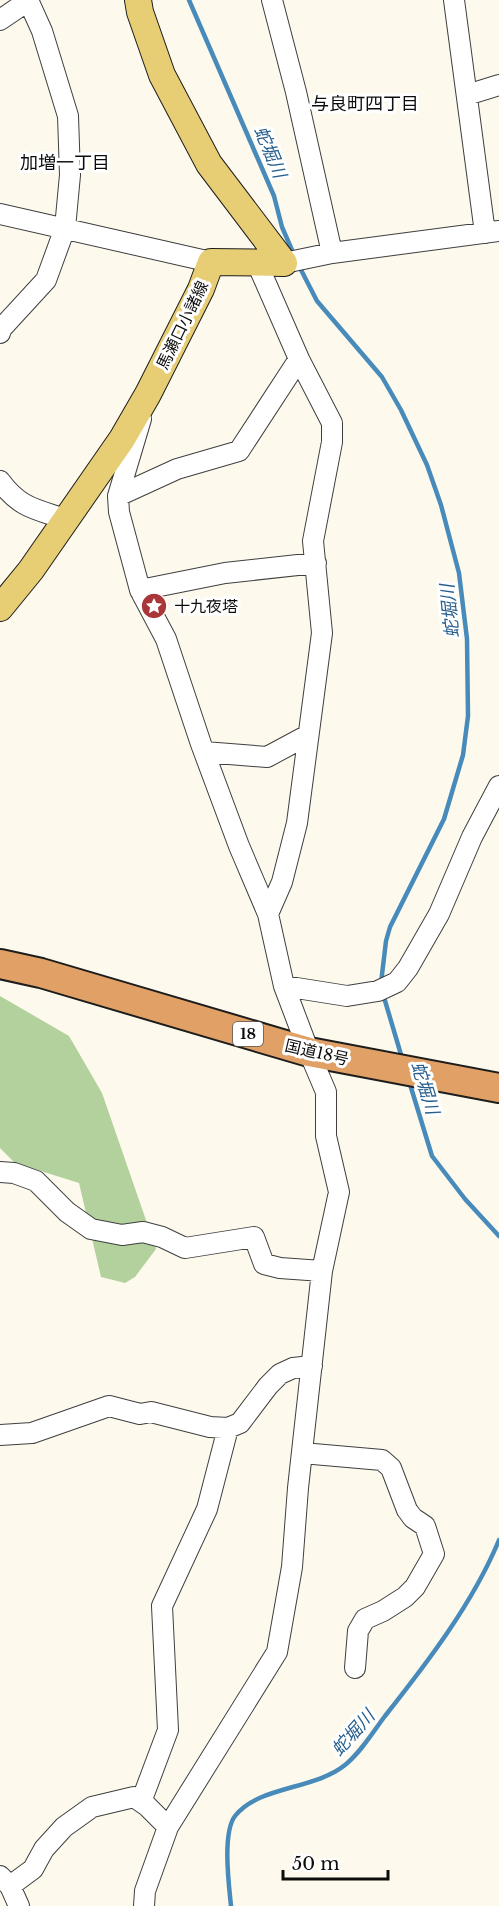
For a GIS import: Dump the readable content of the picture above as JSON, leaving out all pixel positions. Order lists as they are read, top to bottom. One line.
{"streets":{"highway":["18","国道18号"],"main road":["馬瀬口小諸線"]},"districts":["与良町四丁目","加増一丁目"],"water":["蛇堀川"],"places":{"place":["十九夜塔"]},"scale_bar":"50 m"}
